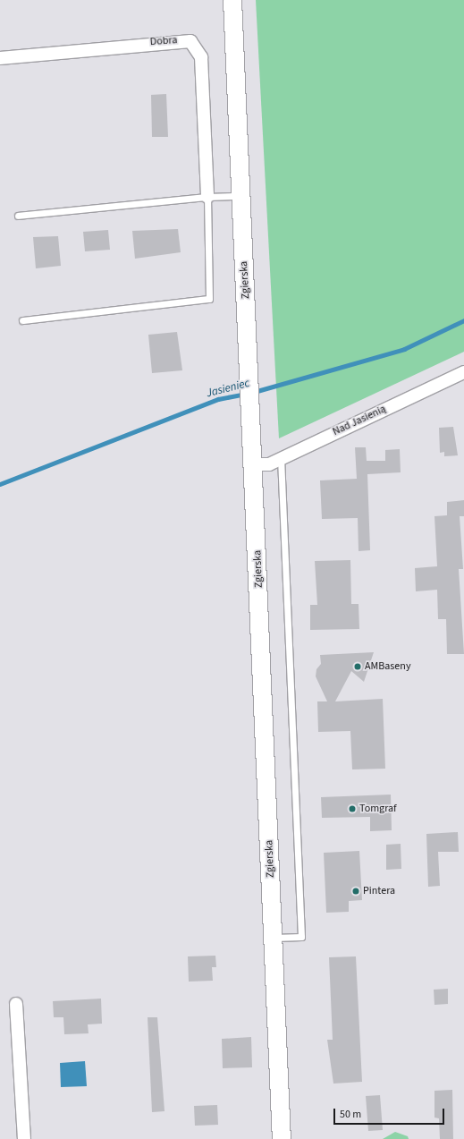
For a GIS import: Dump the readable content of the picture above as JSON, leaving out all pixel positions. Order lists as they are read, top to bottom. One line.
{"streets":{"main road":["Zgierska"],"street":["Dobra","Nad Jasienią"]},"crossings":[["Zgierska","Nad Jasienią"]],"water":["Jasieniec"],"places":["AMBaseny","Tomgraf","Pintera"],"scale_bar":"50 m"}
